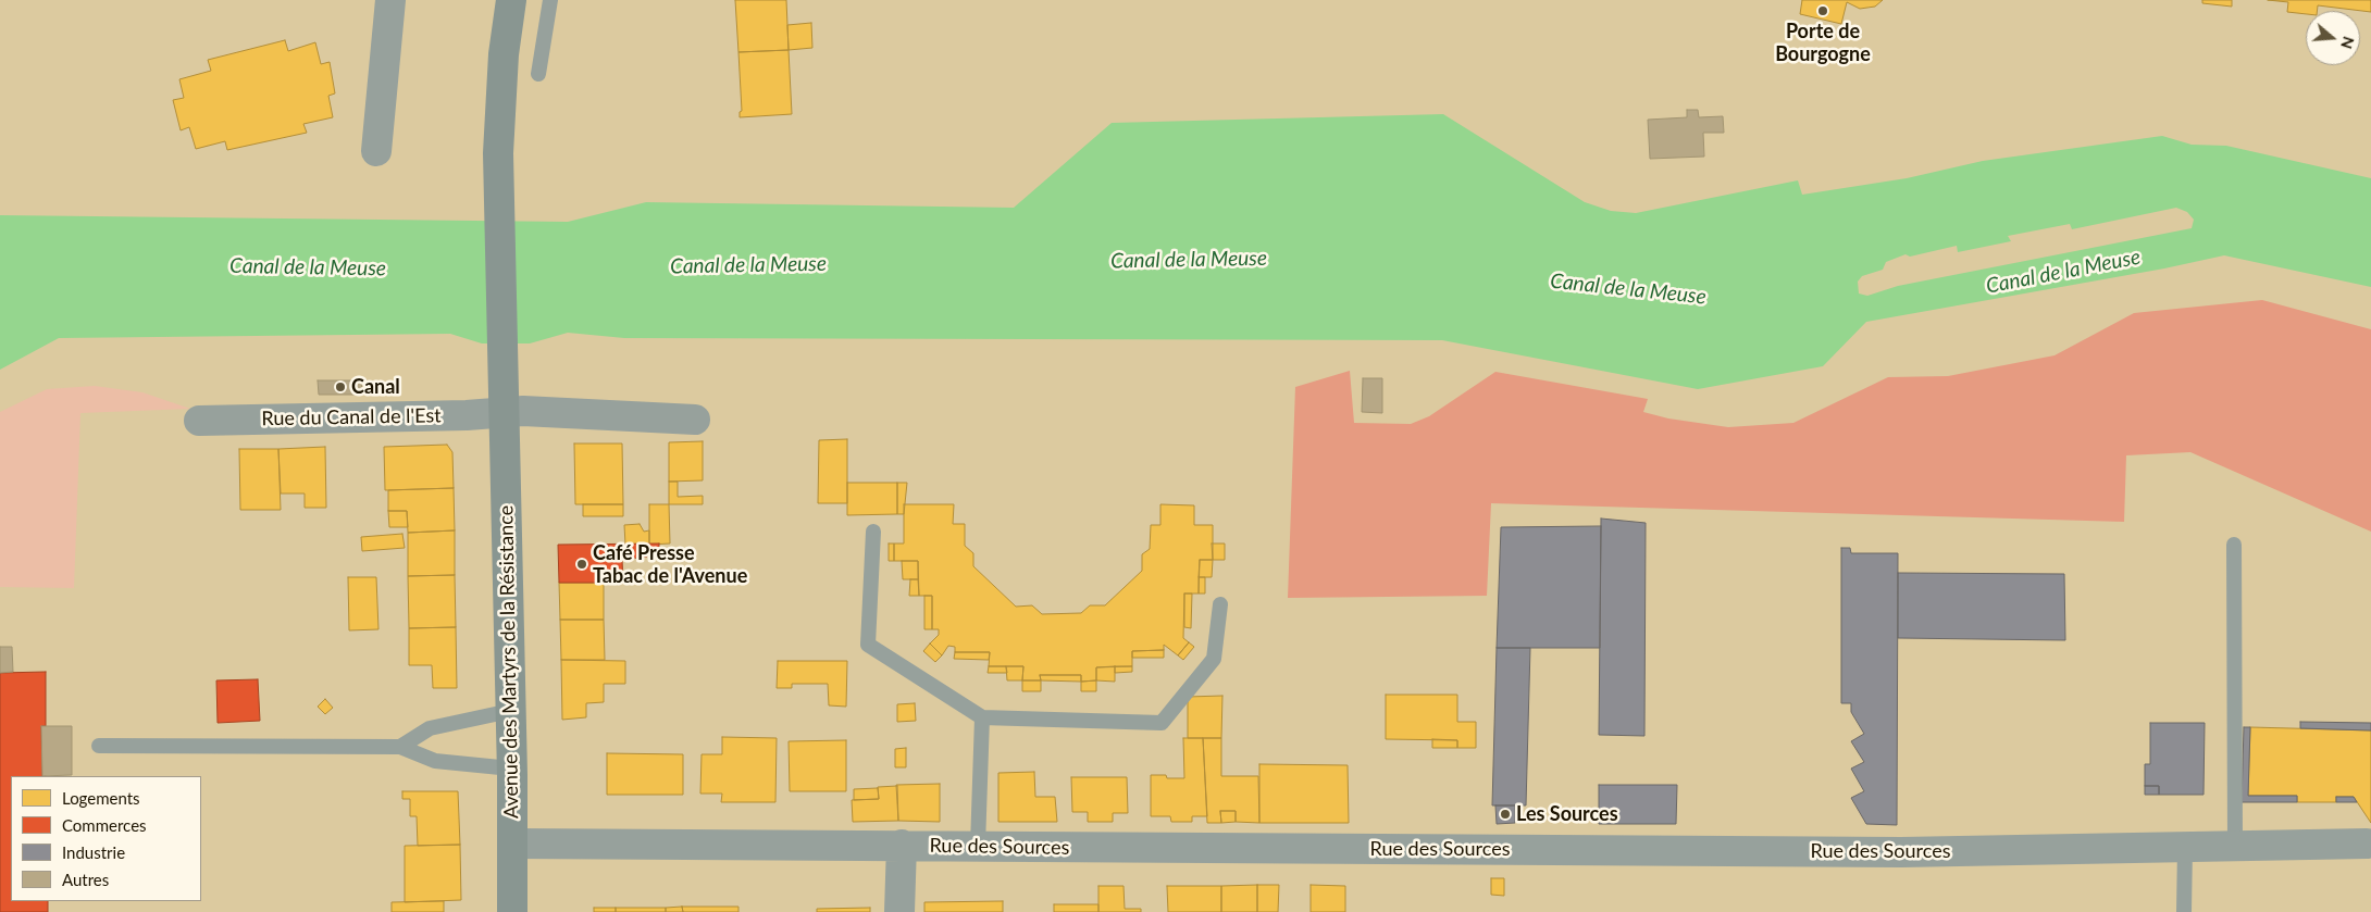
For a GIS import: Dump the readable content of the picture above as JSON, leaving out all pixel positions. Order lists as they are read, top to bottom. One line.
{"streets":{"main road":["Avenue des Martyrs de la Résistance"],"street":["Rue du Canal de l'Est","Rue des Sources"]},"crossings":[["Rue du Canal de l'Est","Avenue des Martyrs de la Résistance"],["Avenue des Martyrs de la Résistance","Rue des Sources"]],"water":["Canal de la Meuse"],"places":["Porte de Bourgogne","Canal","Café Presse Tabac de l'Avenue","Les Sources"],"legend":["Logements","Commerces","Industrie","Autres"],"north":"right"}
